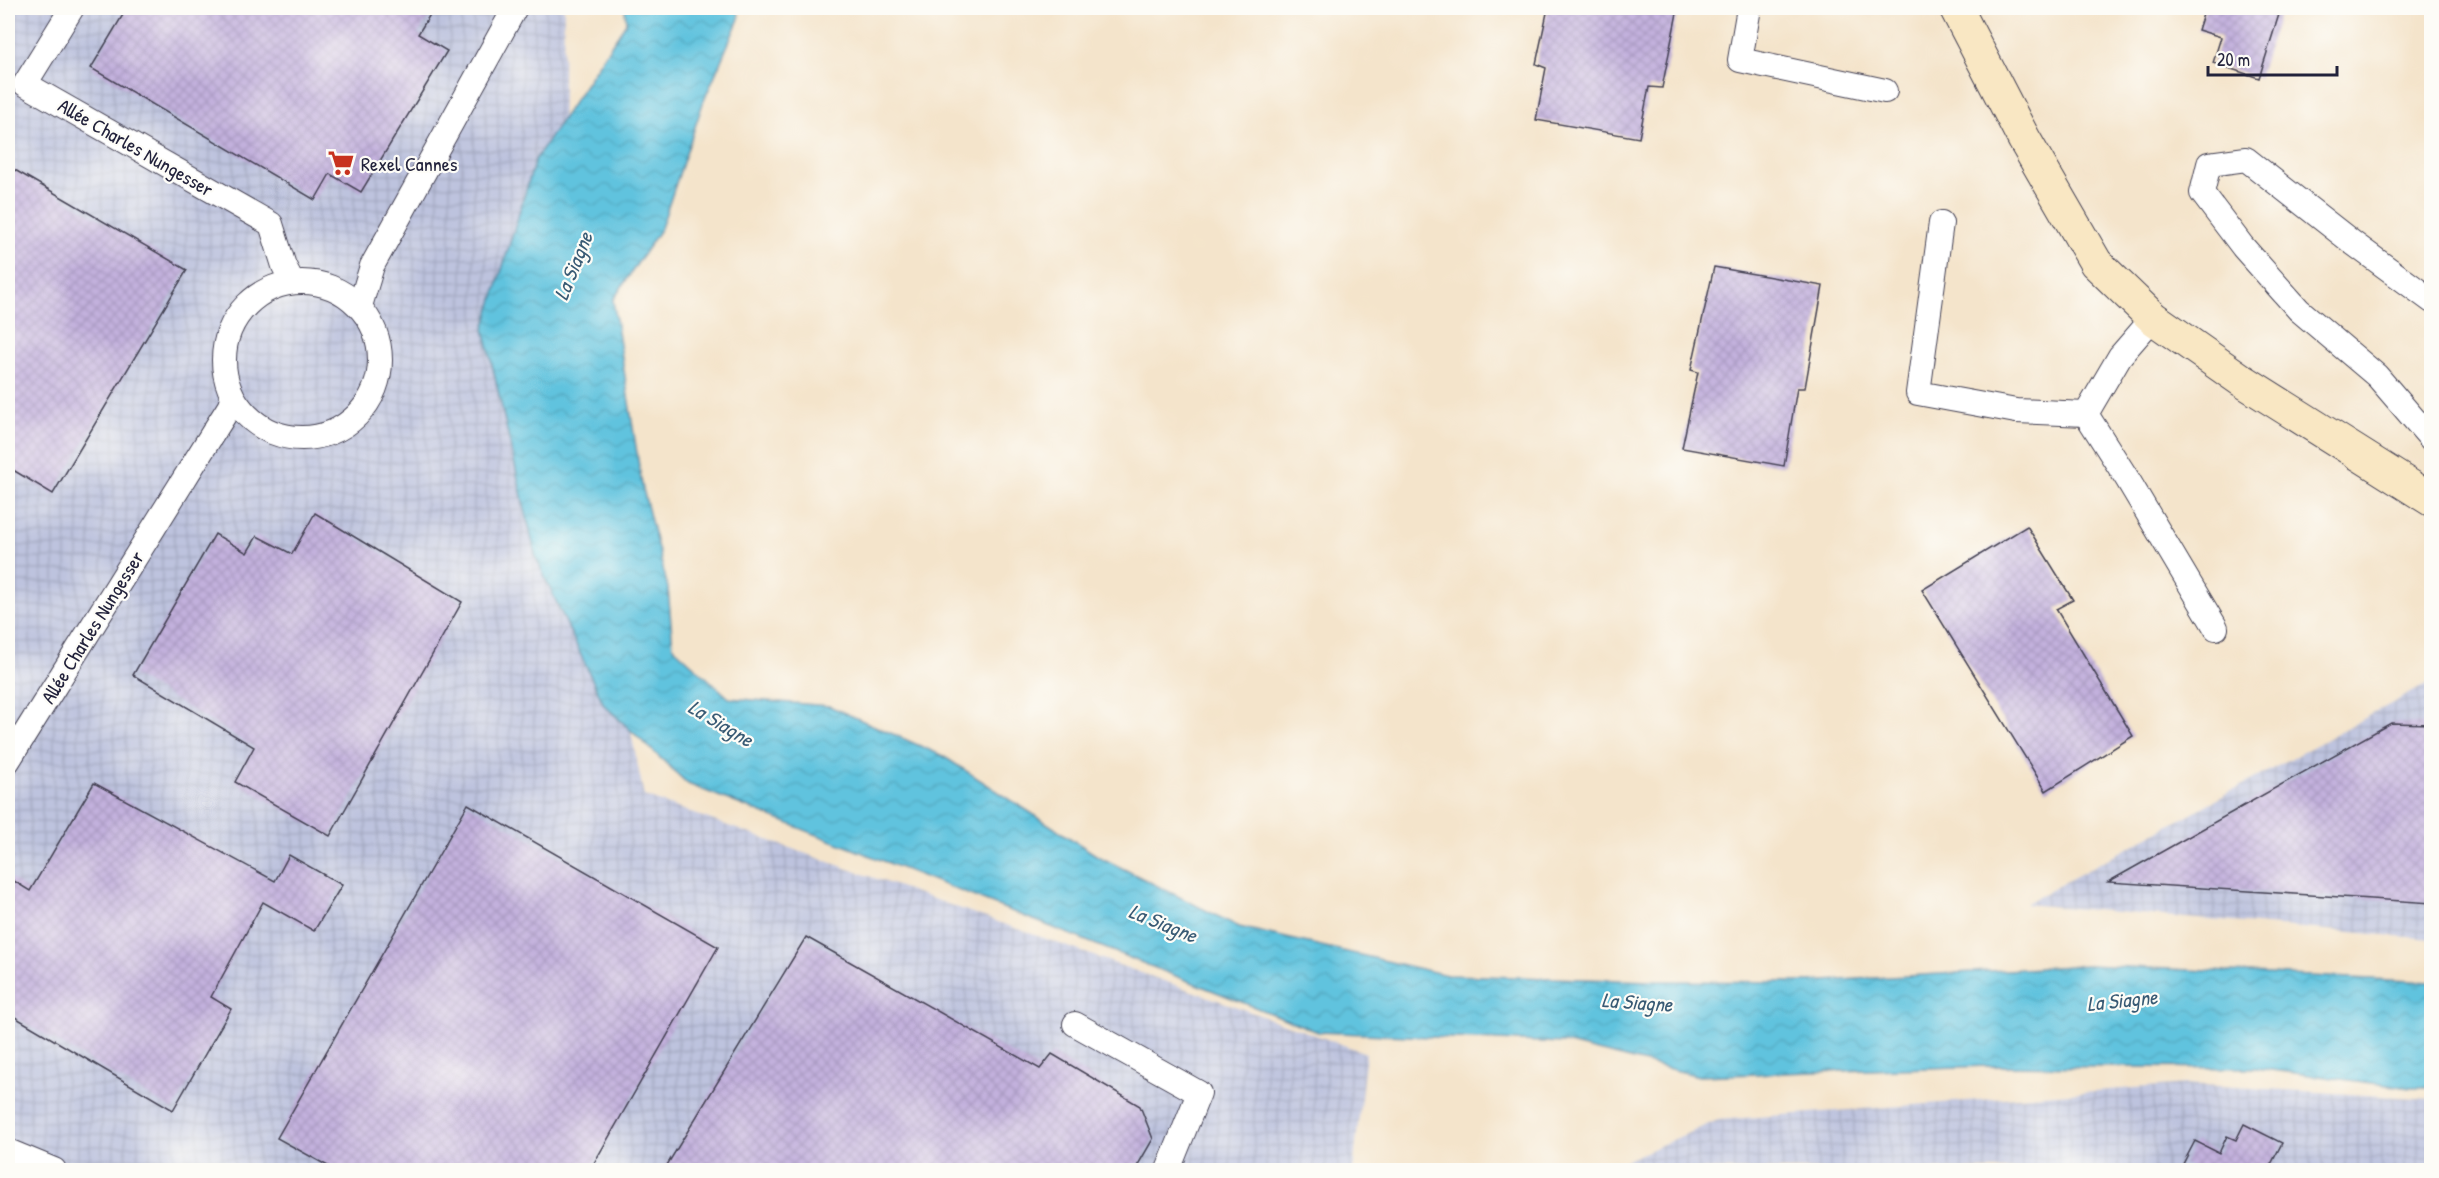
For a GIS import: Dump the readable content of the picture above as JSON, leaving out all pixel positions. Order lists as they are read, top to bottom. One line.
{"streets":{"lane":["Allée Charles Nungesser"]},"water":["La Siagne"],"places":{"supermarket":["Rexel Cannes"]},"scale_bar":"20 m"}
